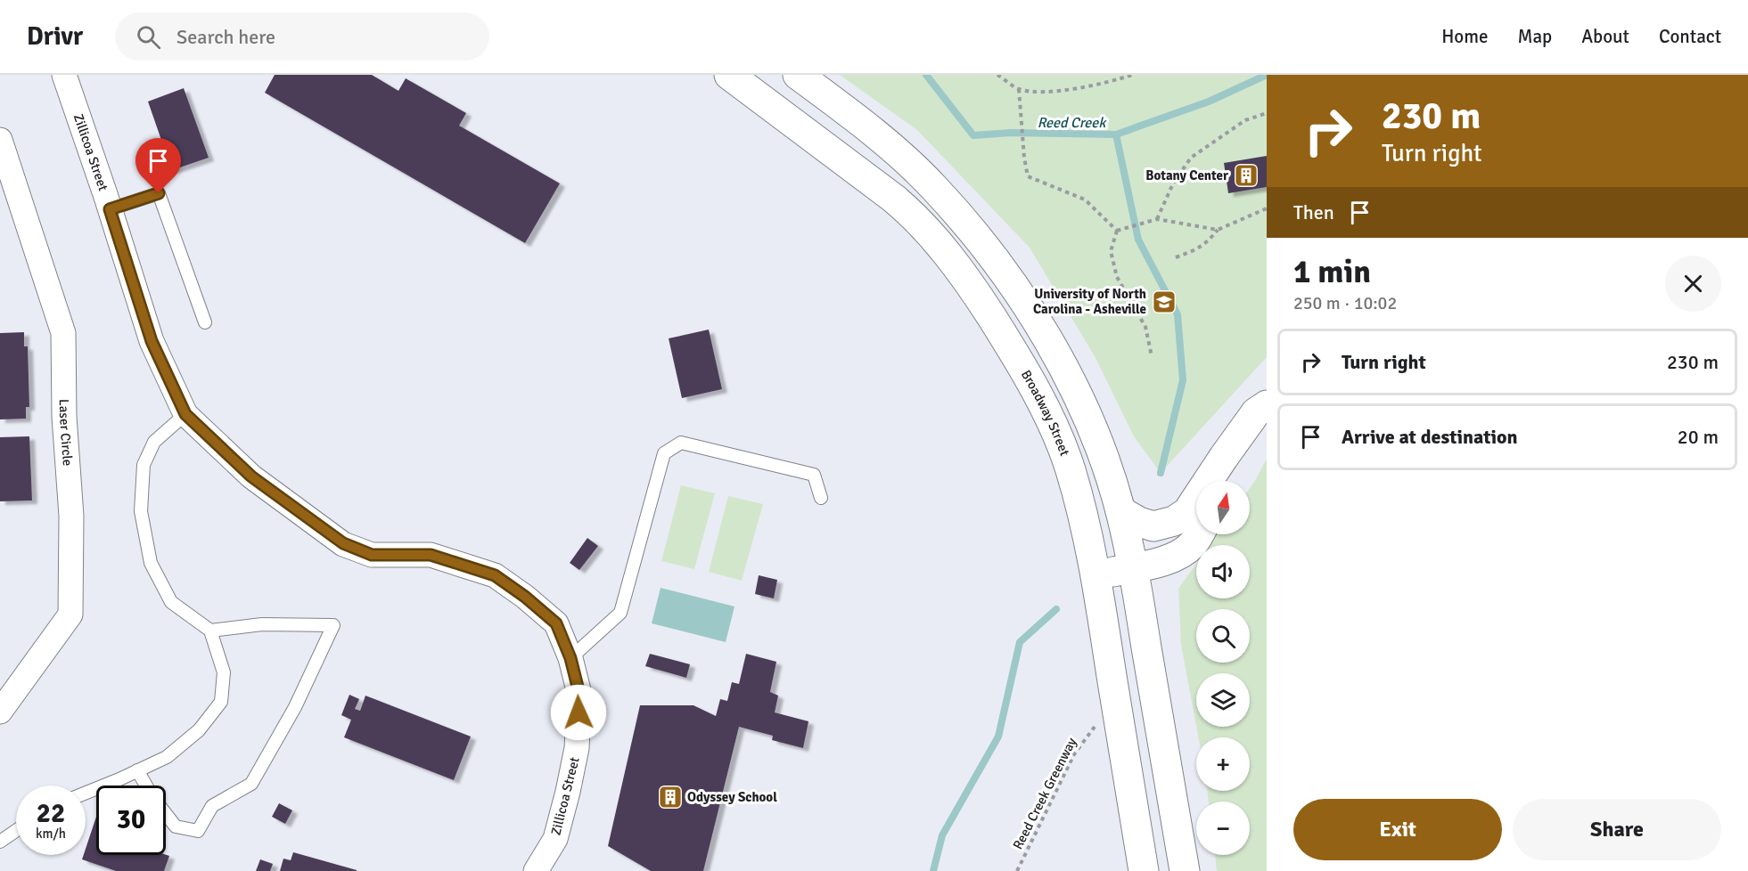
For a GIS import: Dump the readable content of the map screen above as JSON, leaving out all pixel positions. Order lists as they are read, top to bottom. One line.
{"streets":{"main road":["Broadway Street"],"street":["Zillicoa Street","Laser Circle"],"path":["Reed Creek Greenway"]},"water":["Reed Creek"],"places":{"building":["Botany Center","Odyssey School"],"school or university":["University of North Carolina - Asheville"]},"north":"top","page":{"header":"Drivr","search":"Search here","nav":["Home","Map","About","Contact"],"turn":["230 m","Turn right"],"then":"Then","heading":["1 min","250 m · 10:02"],"list":[{"name":"Turn right","value":"230 m"},{"name":"Arrive at destination","value":"20 m"}],"map_buttons":["+","−"],"speed":"22 km/h","limit":"30","buttons":["Exit","Share"]}}
